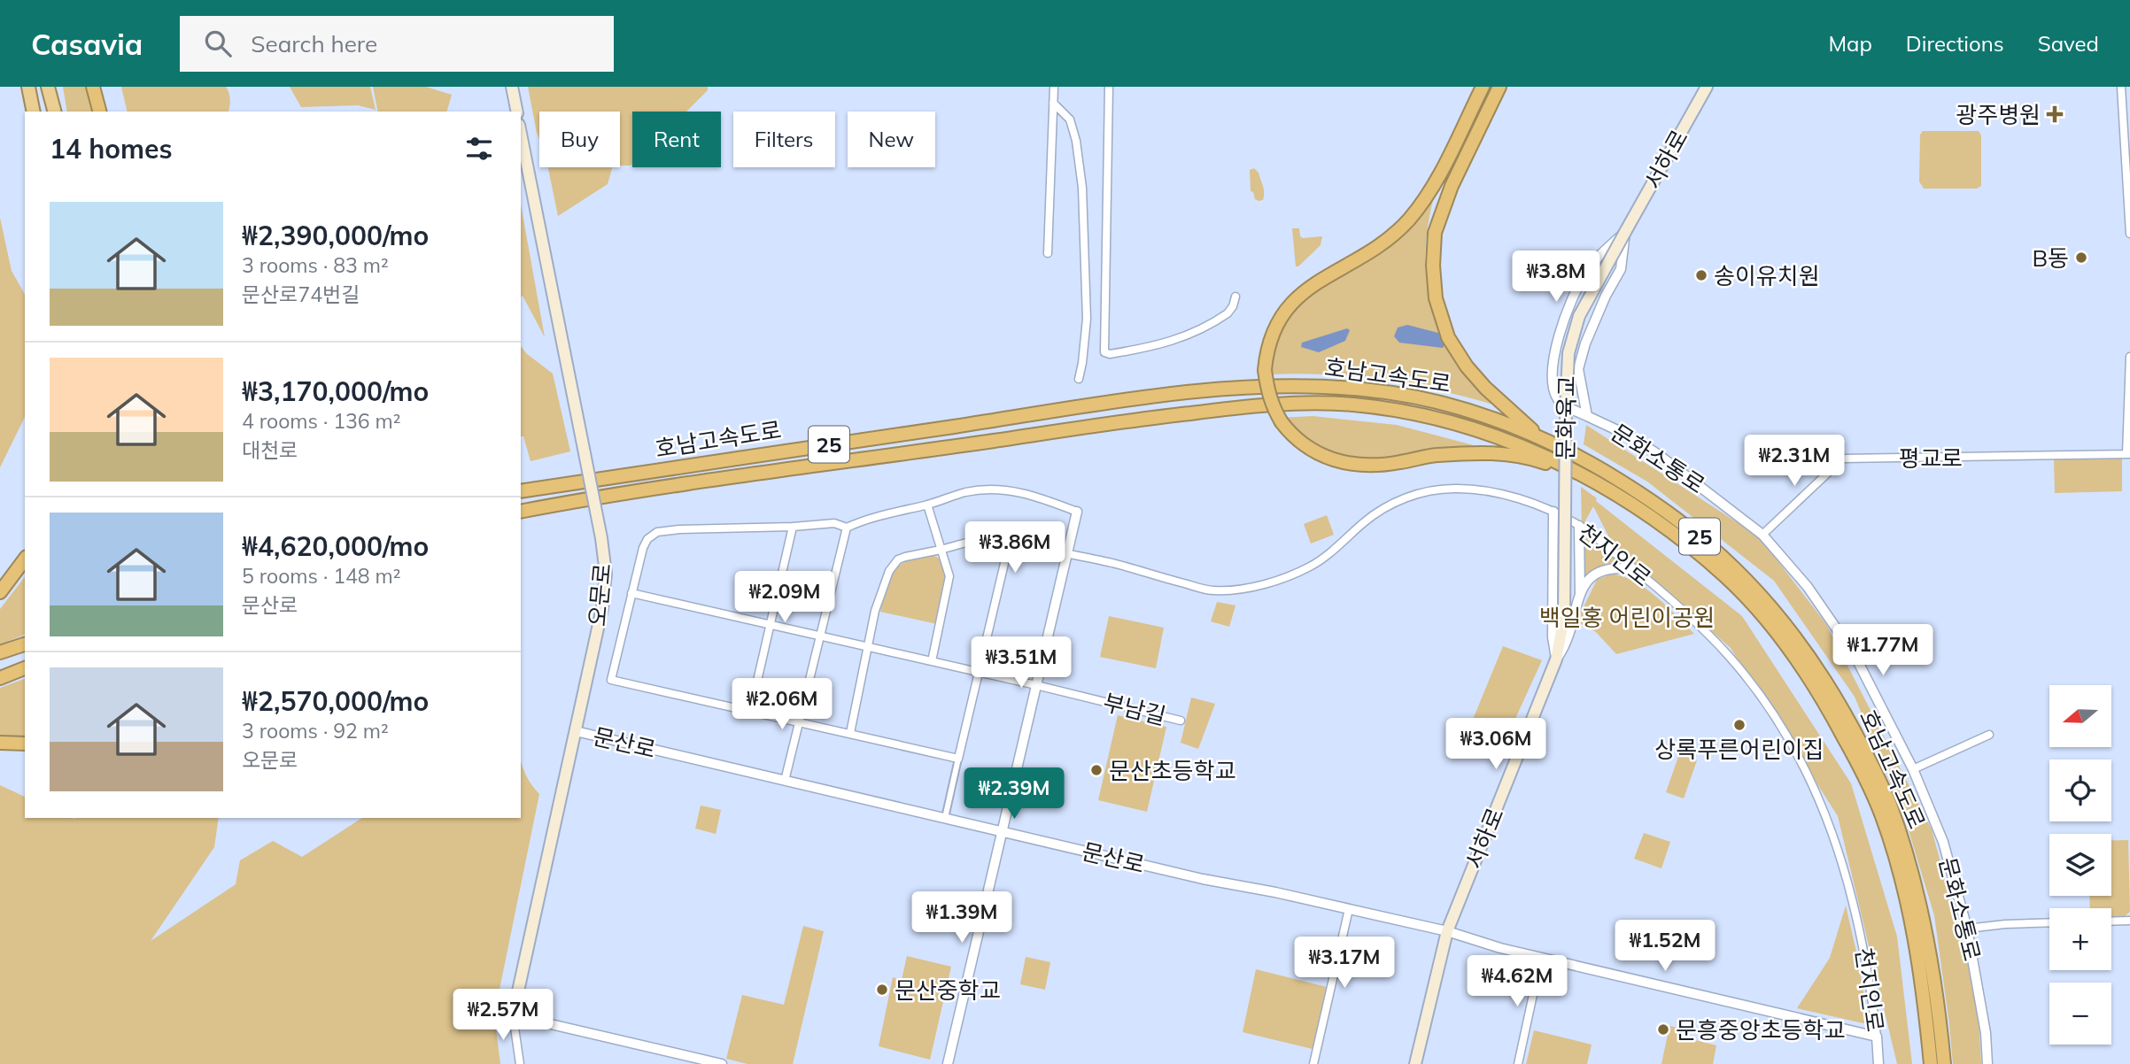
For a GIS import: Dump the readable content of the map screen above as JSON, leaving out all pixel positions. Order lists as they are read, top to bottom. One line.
{"streets":{"highway":["호남고속도로","25"],"main road":["서하로","문화육교","오문로"],"street":["평교로","문화소통로","천지인로","부남길","문산로"]},"crossings":[["서하로","문화육교"],["서하로","문화소통로"],["서하로","문산로"],["문화육교","문화소통로"],["평교로","문화소통로"],["천지인로","부남길"],["천지인로","문산로"],["오문로","문산로"]],"parks":["백일홍 어린이공원"],"places":{"health":["광주병원"],"other":["B동","송이유치원","상록푸른어린이집","문산초등학교","문산중학교","문흥중앙초등학교"]},"north":"left","page":{"header":"Casavia","search":"Search here","nav":["Map","Directions","Saved"],"chip":["Buy","Rent","Filters","New"],"heading":"14 homes","list":[{"name":"₩2,390,000/mo","note":"3 rooms · 83 m² · 문산로74번길"},{"name":"₩3,170,000/mo","note":"4 rooms · 136 m² · 대천로"},{"name":"₩4,620,000/mo","note":"5 rooms · 148 m² · 문산로"},{"name":"₩2,570,000/mo","note":"3 rooms · 92 m² · 오문로"}],"price":["₩3.8M","₩2.31M","₩3.86M","₩2.09M","₩1.77M","₩3.51M","₩2.06M","₩3.06M","₩2.39M","₩1.39M","₩1.52M","₩3.17M","₩4.62M","₩2.57M"],"map_buttons":["+","−"]}}
